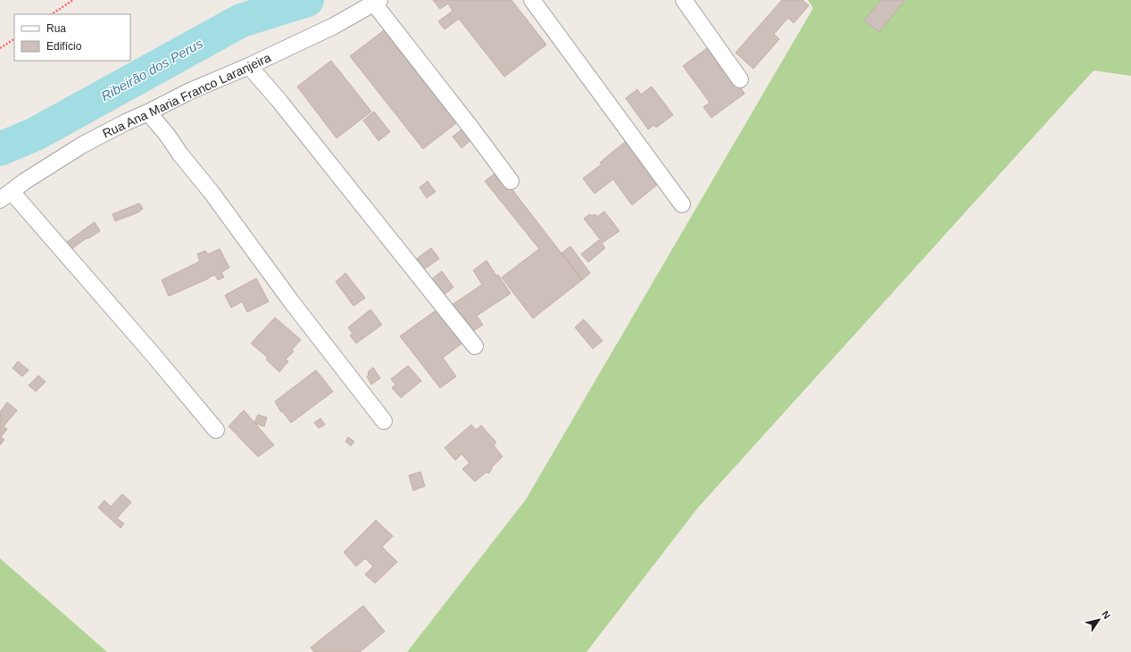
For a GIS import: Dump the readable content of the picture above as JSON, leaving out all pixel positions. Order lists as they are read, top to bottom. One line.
{"streets":{"street":["Rua Ana Maria Franco Laranjeira"]},"water":["Ribeirão dos Perus"],"legend":["Rua","Edifício"],"north":"top right"}
